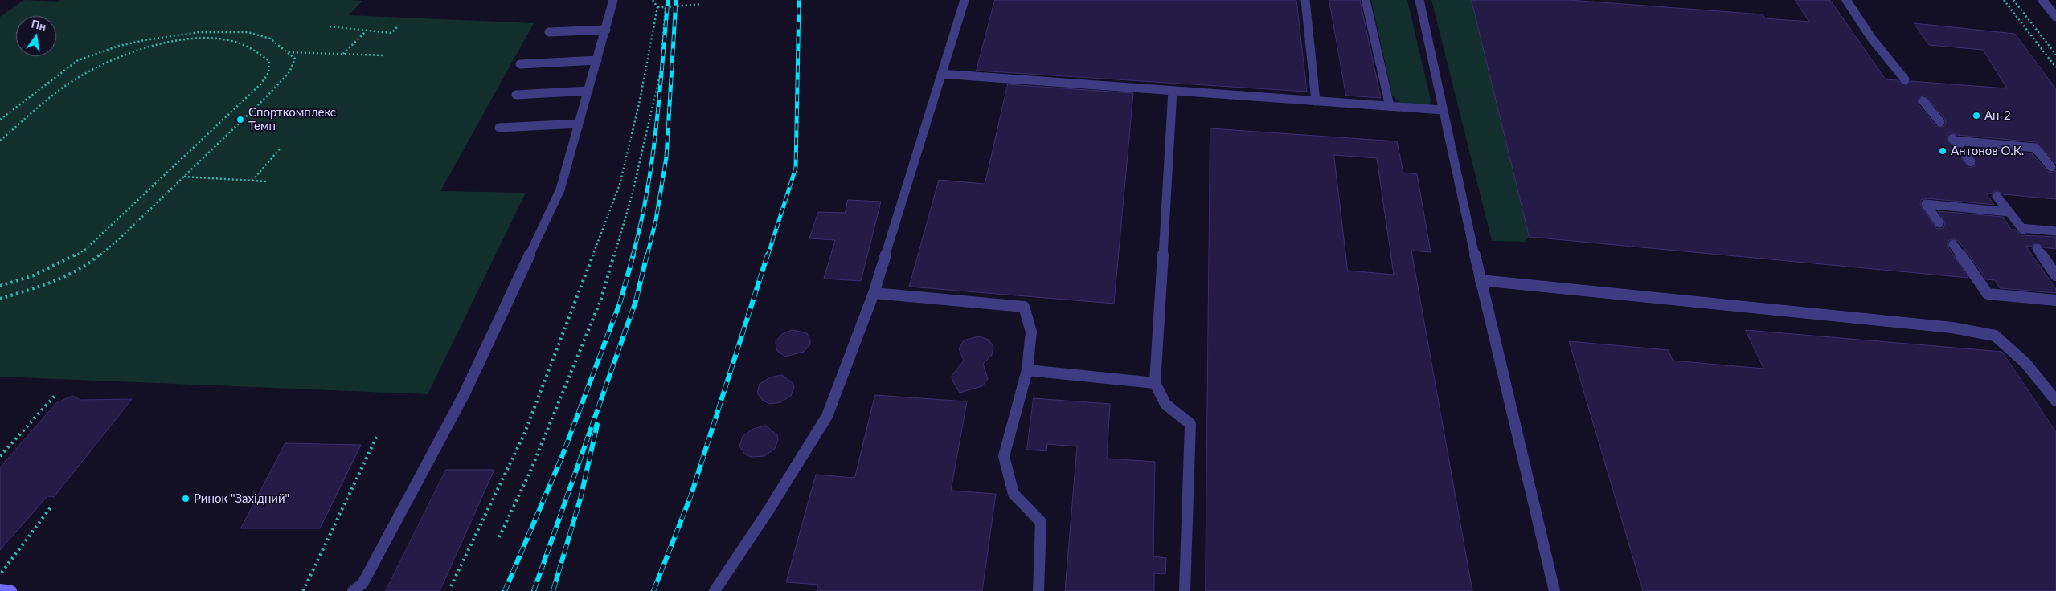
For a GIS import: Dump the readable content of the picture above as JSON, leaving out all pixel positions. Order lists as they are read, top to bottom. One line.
{"places":["Ан-2","Спорткомплекс Темп","Антонов О.К.","Ринок \"Західний\""],"north":"top"}
